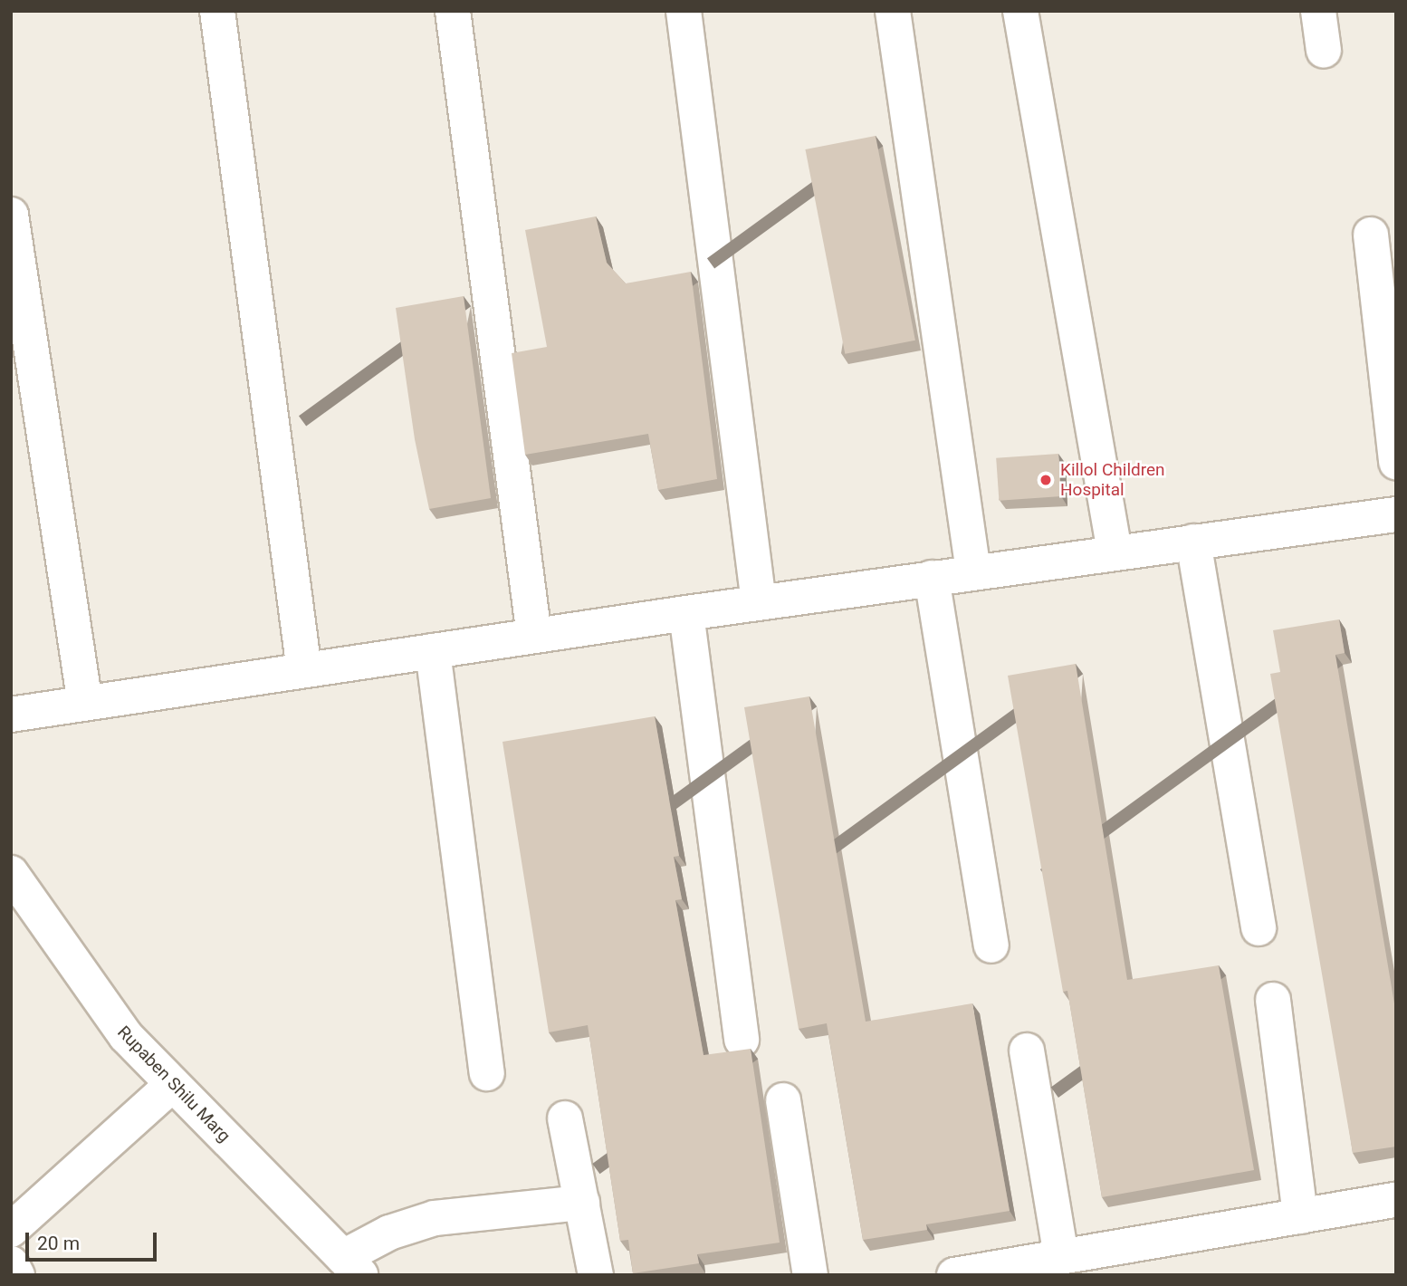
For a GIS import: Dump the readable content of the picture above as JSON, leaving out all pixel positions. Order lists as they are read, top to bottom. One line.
{"streets":{"street":["Rupaben Shilu Marg"]},"places":["Killol Children Hospital"],"scale_bar":"20 m"}
